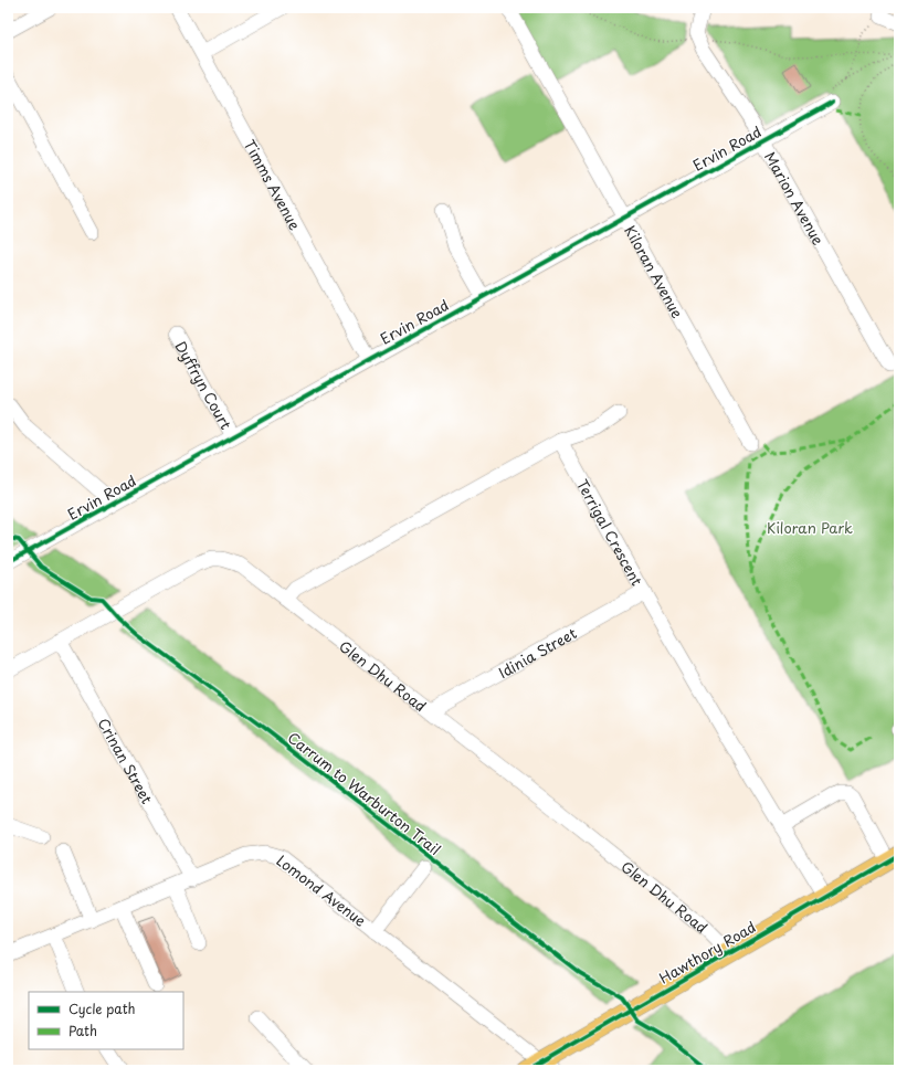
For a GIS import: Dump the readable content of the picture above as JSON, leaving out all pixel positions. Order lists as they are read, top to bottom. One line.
{"streets":{"main road":["Hawthory Road"],"street":["Ervin Road","Timms Avenue","Marion Avenue","Kiloran Avenue","Dyffryn Court","Terrigal Crescent","Idinia Street","Glen Dhu Road","Crinan Street","Lomond Avenue"],"cycle path":["Carrum to Warburton Trail"]},"crossings":[["Ervin Road","Timms Avenue"],["Ervin Road","Marion Avenue"],["Ervin Road","Kiloran Avenue"],["Ervin Road","Dyffryn Court"],["Terrigal Crescent","Idinia Street"],["Terrigal Crescent","Hawthory Road"],["Idinia Street","Glen Dhu Road"],["Glen Dhu Road","Crinan Street"],["Glen Dhu Road","Hawthory Road"],["Crinan Street","Lomond Avenue"],["Lomond Avenue","Hawthory Road"]],"parks":["Kiloran Park"],"legend":["Cycle path","Path"]}
